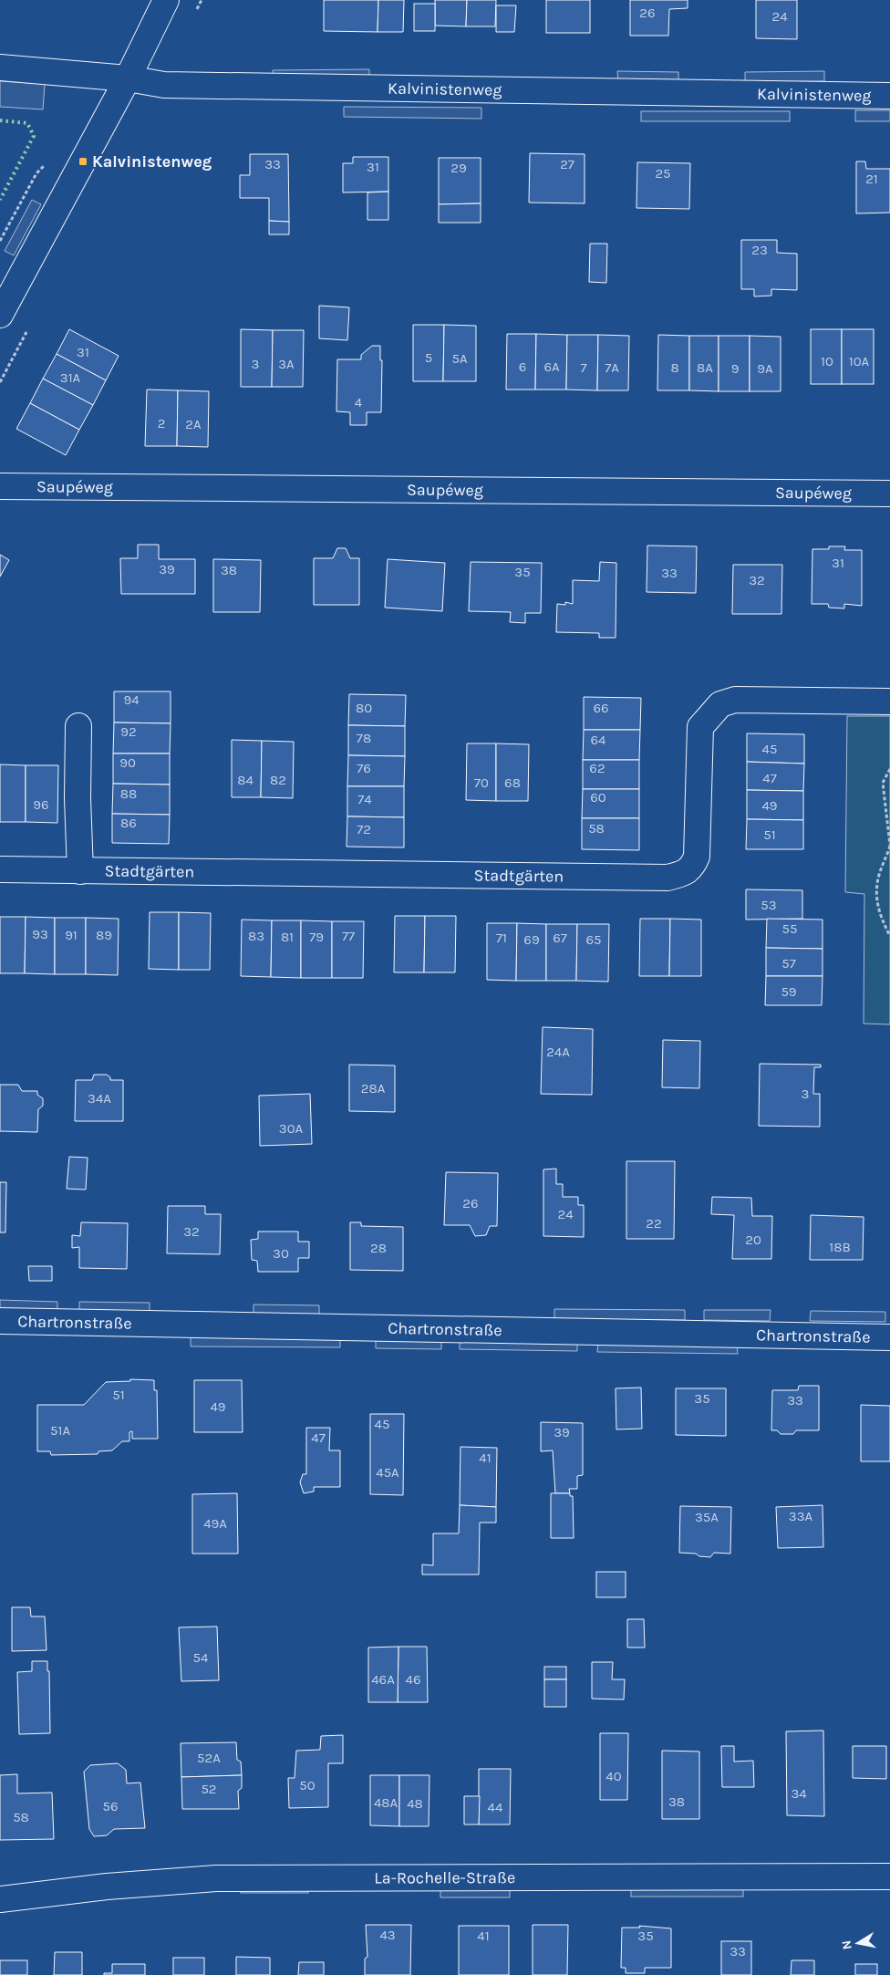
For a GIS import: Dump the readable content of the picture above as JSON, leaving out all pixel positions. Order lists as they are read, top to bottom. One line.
{"streets":{"street":["Kalvinistenweg","Saupéweg","Stadtgärten","Chartronstraße","La-Rochelle-Straße"]},"places":{"transit":["Kalvinistenweg"]},"house_numbers":["26","24","33","27","31","29","25","21","23","31","5","5A","10","10A","3","3A","6","6A","7","7A","8","8A","9","9A","31A","4","2","2A","31","39","38","35","33","32","94","80","66","92","78","64","45","90","76","62","47","84","82","70","68","88","60","74","96","49","86","58","72","51","53","55","93","91","89","83","77","81","79","71","67","69","65","57","59","24A","28A","3","34A","30A","26","24","22","32","20","18B","28","30","51","35","33","49","45","51A","39","47","41","45A","33A","35A","49A","54","46A","46","52A","40","50","52","34","38","48A","48","56","44","58","43","41","35","33"],"north":"left"}
